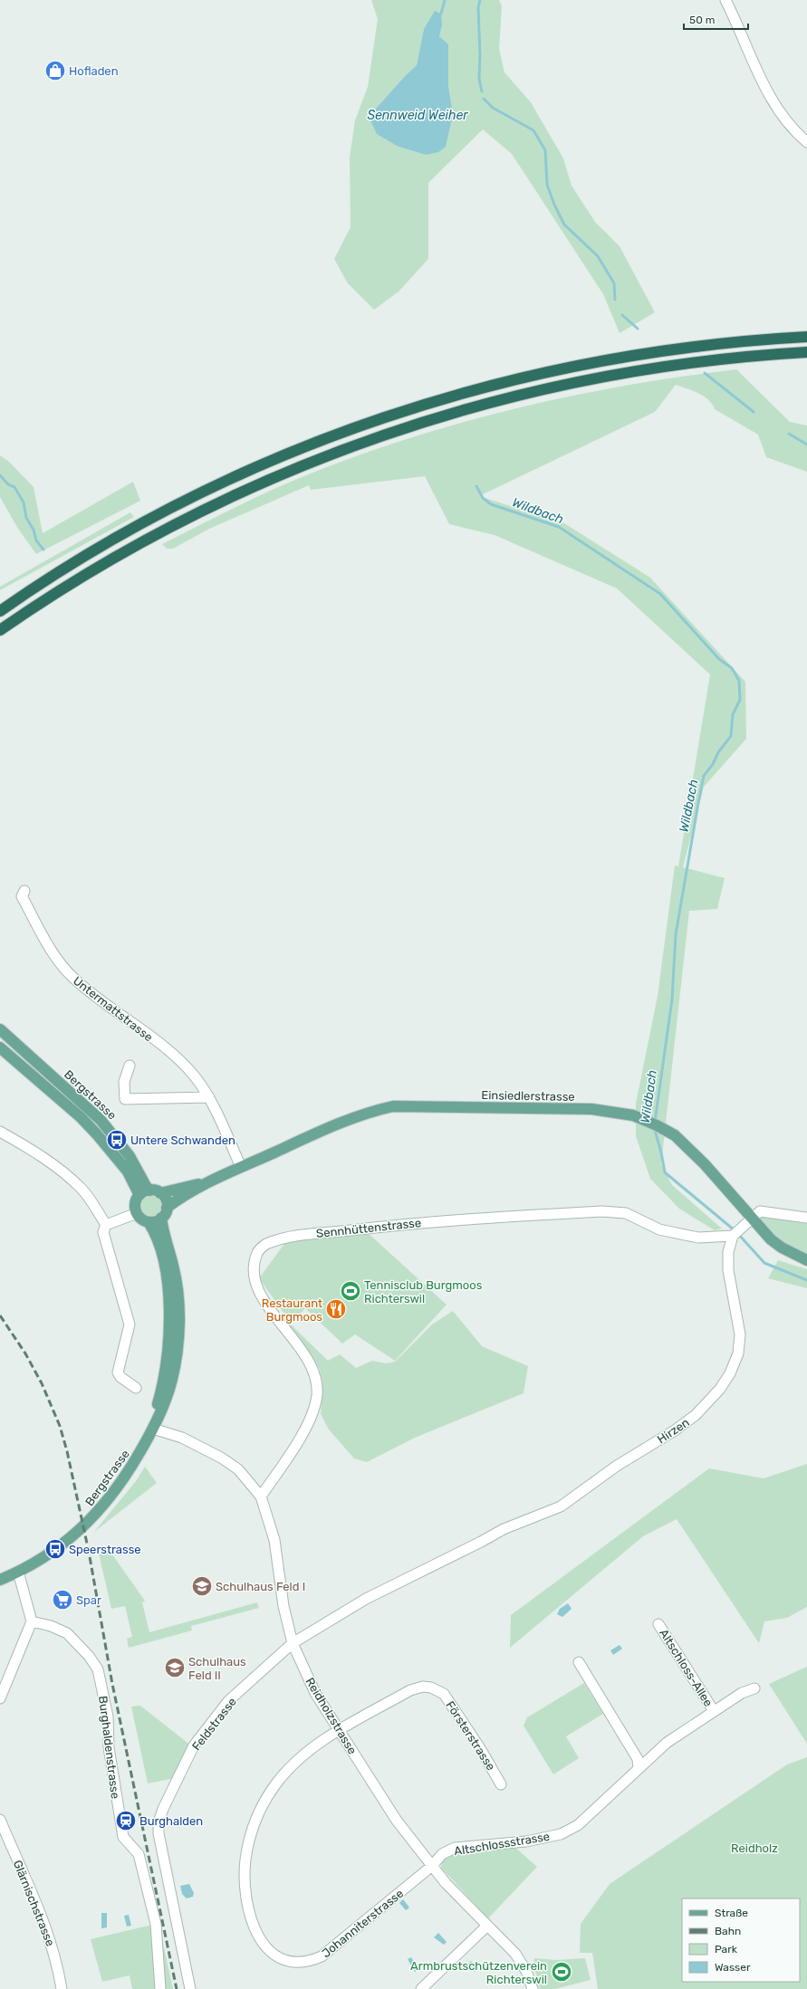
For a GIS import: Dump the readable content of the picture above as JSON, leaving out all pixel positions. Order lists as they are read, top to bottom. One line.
{"streets":{"main road":["Bergstrasse","Einsiedlerstrasse"],"street":["Untermattstrasse","Sennhüttenstrasse","Hirzen","Altschloss-Allee","Reidholzstrasse","Feldstrasse","Försterstrasse","Burghaldenstrasse","Altschlossstrasse","Glärnischstrasse","Johanniterstrasse"]},"crossings":[["Untermattstrasse","Einsiedlerstrasse"],["Bergstrasse","Einsiedlerstrasse"],["Bergstrasse","Reidholzstrasse"],["Sennhüttenstrasse","Hirzen"],["Sennhüttenstrasse","Reidholzstrasse"],["Hirzen","Feldstrasse"],["Altschloss-Allee","Altschlossstrasse"],["Reidholzstrasse","Feldstrasse"],["Reidholzstrasse","Försterstrasse"],["Reidholzstrasse","Altschlossstrasse"],["Reidholzstrasse","Johanniterstrasse"],["Försterstrasse","Johanniterstrasse"],["Altschlossstrasse","Johanniterstrasse"]],"water":["Sennweid Weiher","Wildbach"],"parks":["Reidholz"],"places":{"shop":["Hofladen"],"bus stop":["Untere Schwanden","Speerstrasse"],"sports":["Tennisclub Burgmoos Richterswil","Armbrustschützenverein Richterswil"],"restaurant":["Restaurant Burgmoos"],"school or university":["Schulhaus Feld I","Schulhaus Feld II"],"supermarket":["Spar"],"station":["Burghalden"]},"legend":["Straße","Bahn","Park","Wasser"],"scale_bar":"50 m"}
